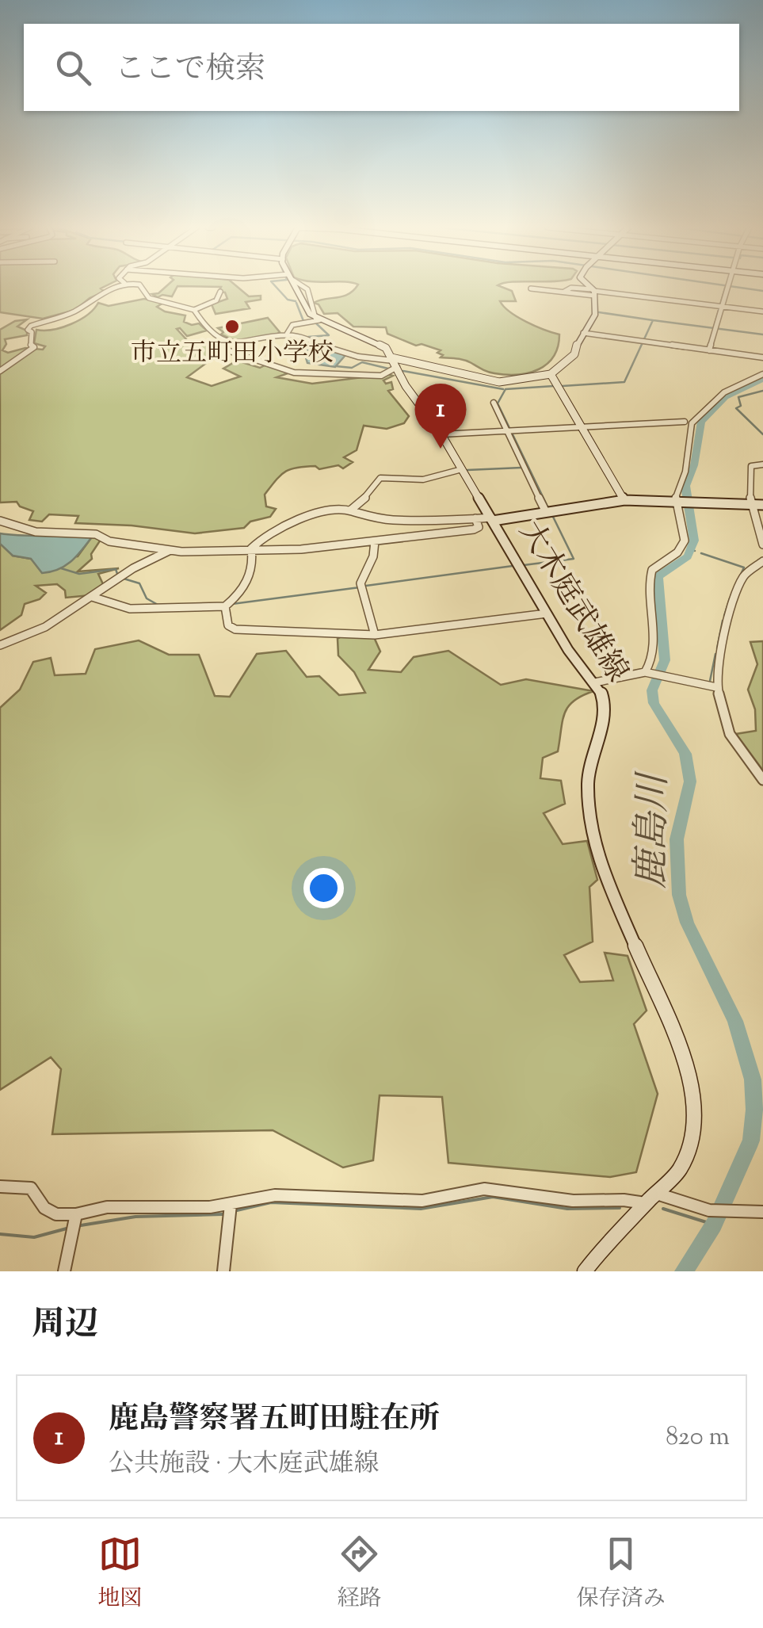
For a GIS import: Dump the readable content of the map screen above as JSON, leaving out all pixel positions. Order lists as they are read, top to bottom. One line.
{"streets":{"street":["大木庭武雄線"]},"water":["鹿島川"],"places":["市立五町田小学校"],"page":{"search":"ここで検索","pins":"1","heading":"周辺","list":[{"mark":"1","name":"鹿島警察署五町田駐在所","note":"公共施設 · 大木庭武雄線","value":"820 m"}],"nav":["地図","経路","保存済み"]}}
